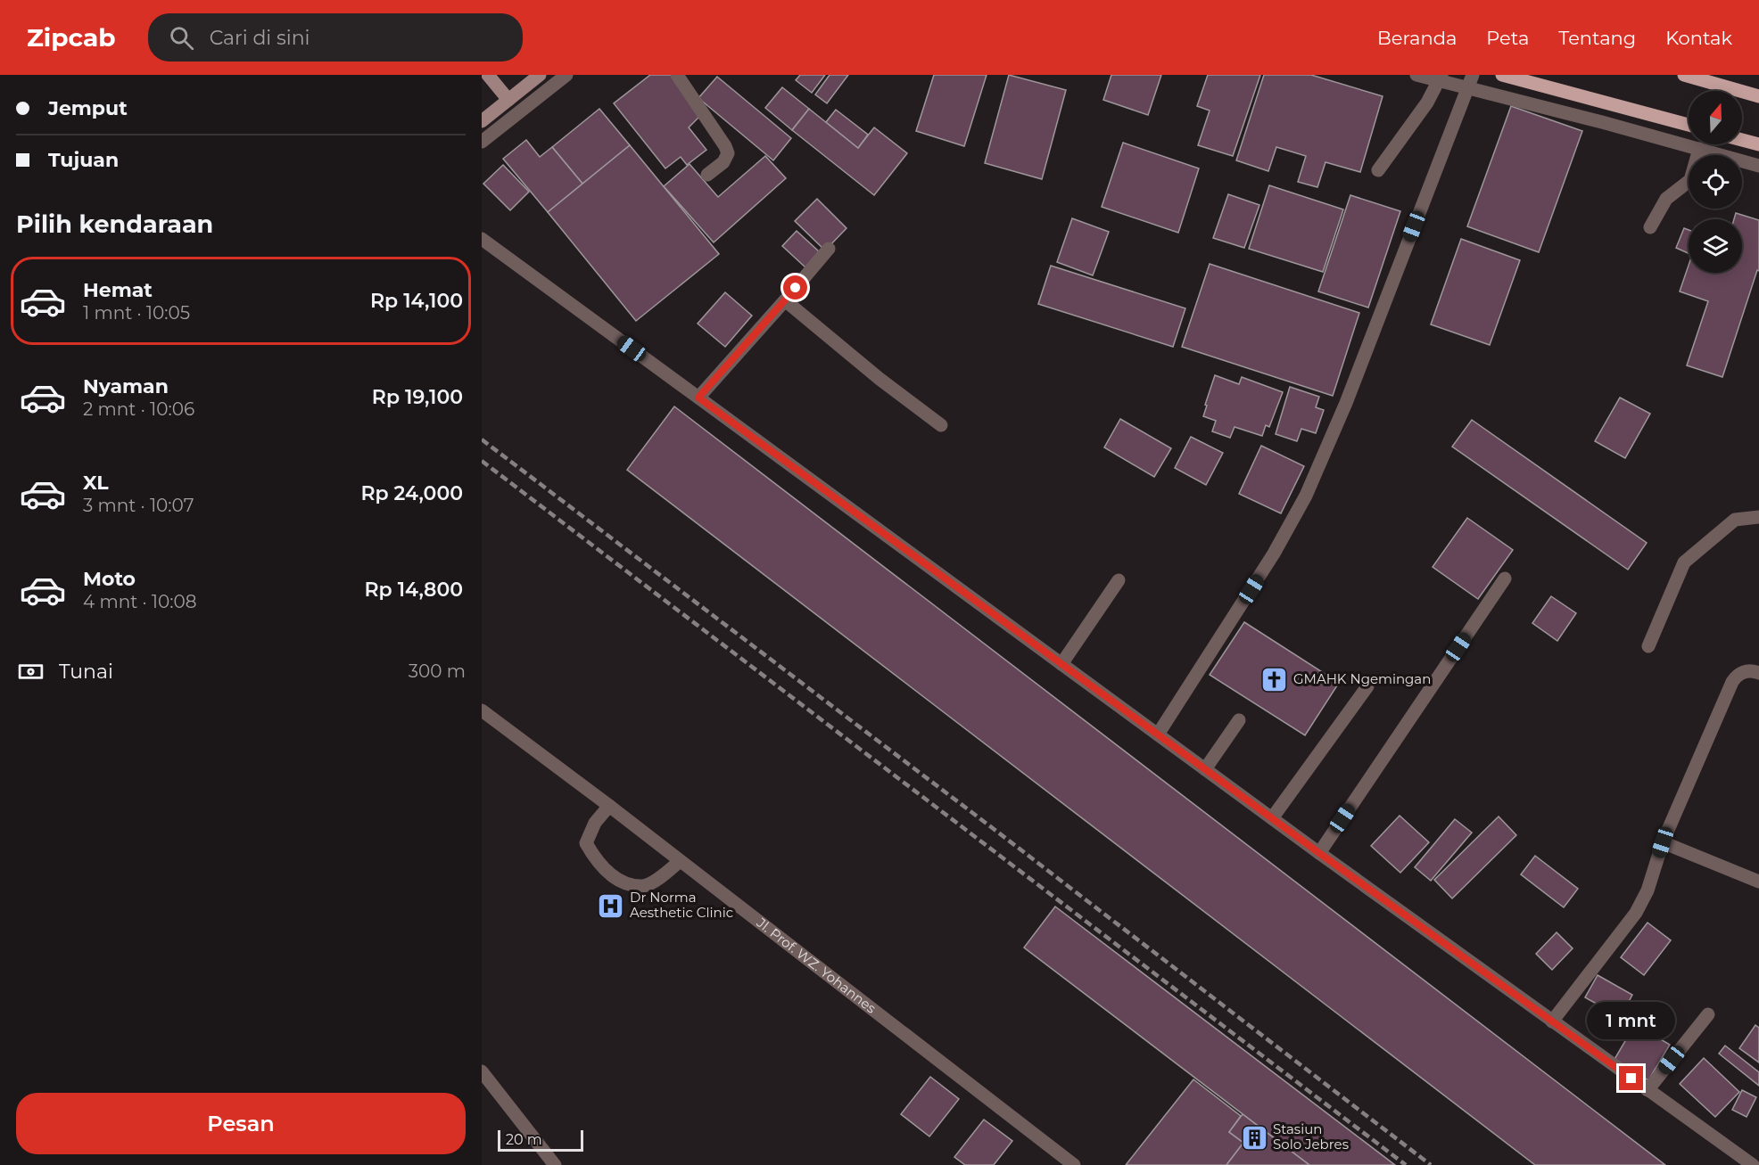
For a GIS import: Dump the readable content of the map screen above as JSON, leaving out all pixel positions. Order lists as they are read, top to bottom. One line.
{"streets":{"street":["Jl. Prof. WZ. Yohannes"]},"places":{"church":["GMAHK Ngemingan"],"hospital":["Dr Norma Aesthetic Clinic"],"building":["Stasiun Solo Jebres"]},"scale_bar":"20 m","north":"top","page":{"header":"Zipcab","search":"Cari di sini","nav":["Beranda","Peta","Tentang","Kontak"],"banner":["Jemput","Tujuan"],"heading":"Pilih kendaraan","list":[{"name":"Hemat","note":"1 mnt · 10:05","value":"Rp 14,100"},{"name":"Nyaman","note":"2 mnt · 10:06","value":"Rp 19,100"},{"name":"XL","note":"3 mnt · 10:07","value":"Rp 24,000"},{"name":"Moto","note":"4 mnt · 10:08","value":"Rp 14,800"}],"pay":["Tunai","300 m"],"bubble":"1 mnt","buttons":"Pesan","scale":"20 m"}}
